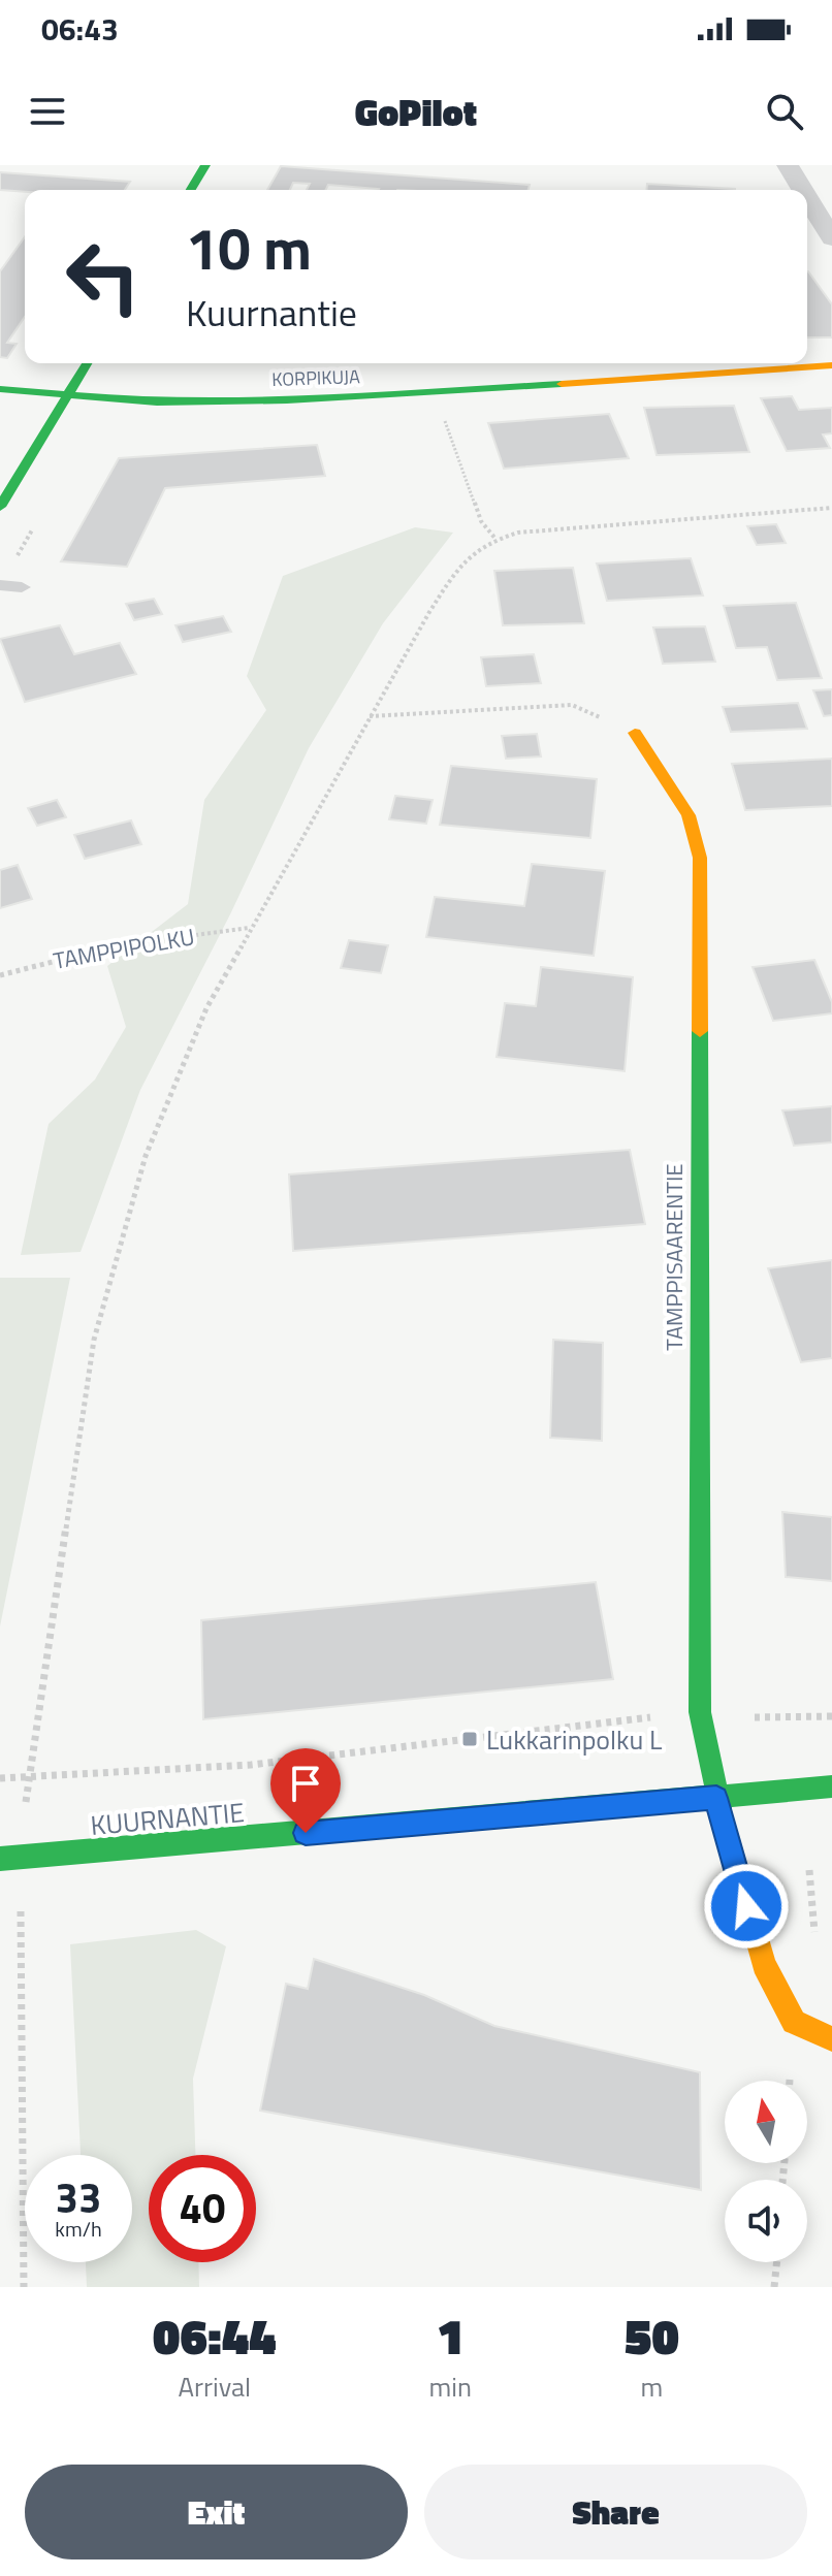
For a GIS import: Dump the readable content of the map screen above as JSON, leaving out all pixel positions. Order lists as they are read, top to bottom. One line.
{"streets":{"street":["KORPIKUJA","TAMPPISAARENTIE","KUURNANTIE"],"path":["TAMPPIPOLKU"]},"crossings":[["TAMPPISAARENTIE","KUURNANTIE"]],"places":{"transit":["Lukkarinpolku L"]},"north":"top","page":{"status":"06:43","header":"GoPilot","turn":["10 m","Kuurnantie"],"speed":"33 km/h","limit":"40","eta":["06:44","Arrival","1","min","50","m"],"buttons":["Exit","Share"]}}
